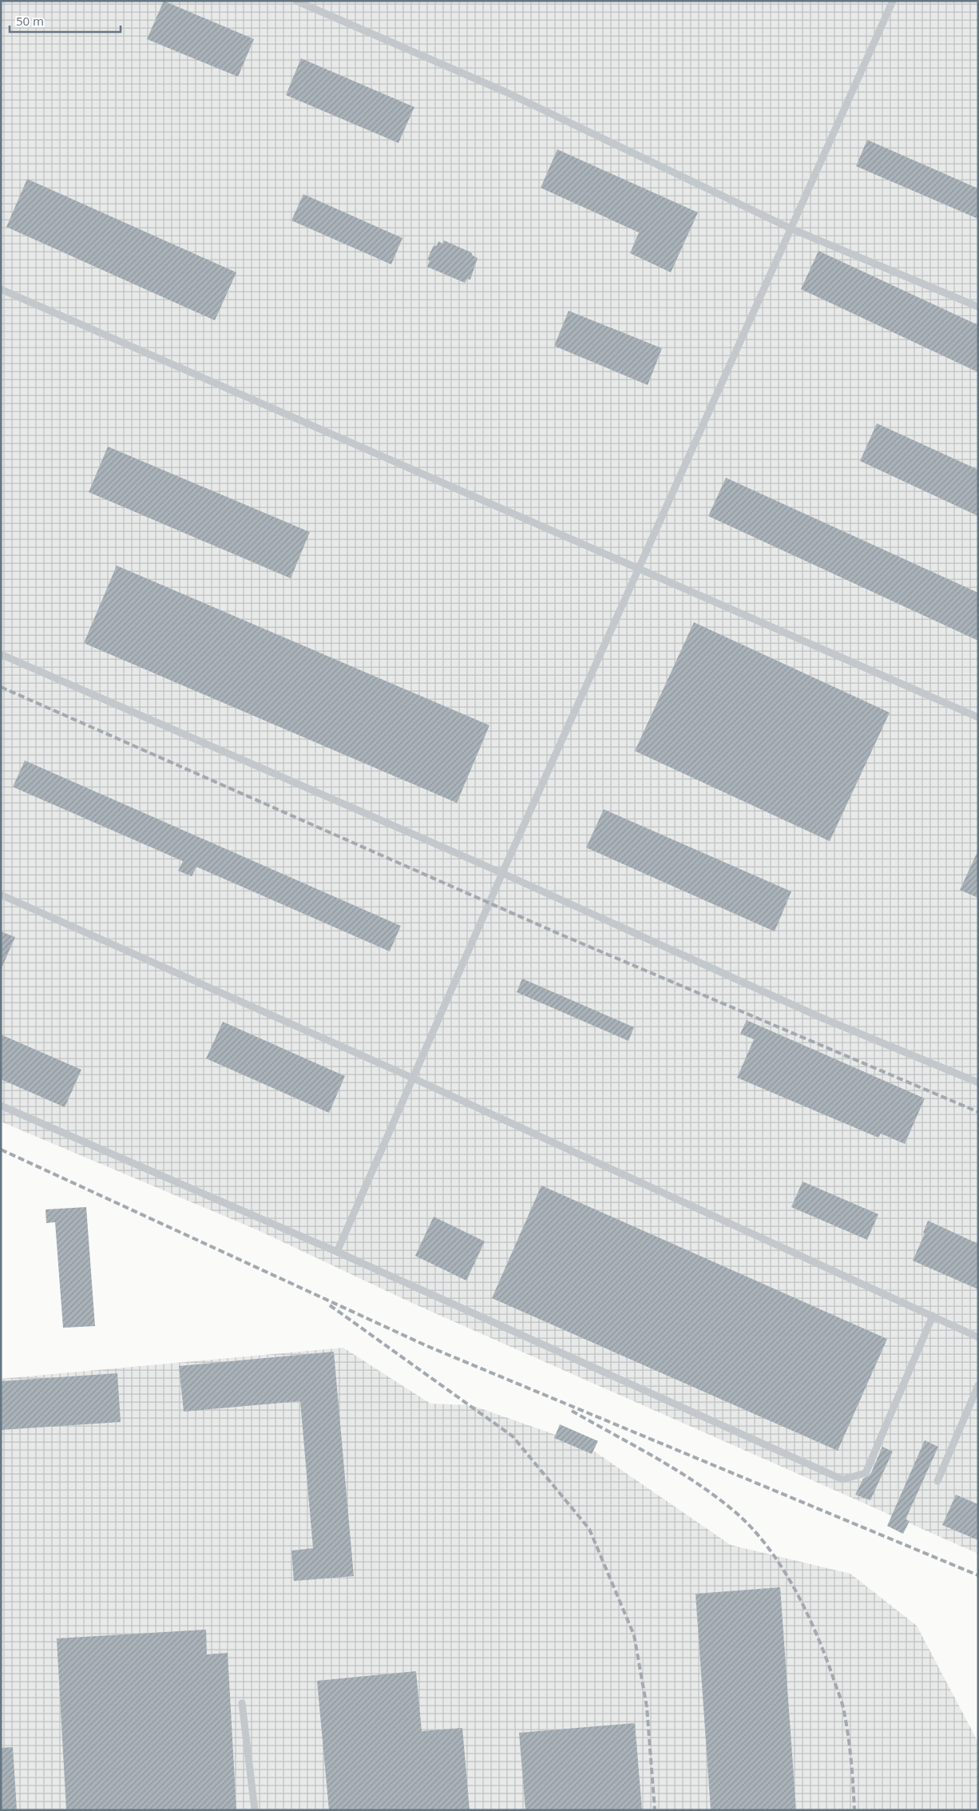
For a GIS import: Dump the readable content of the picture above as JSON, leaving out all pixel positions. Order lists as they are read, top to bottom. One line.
{"scale_bar":"50 m"}
